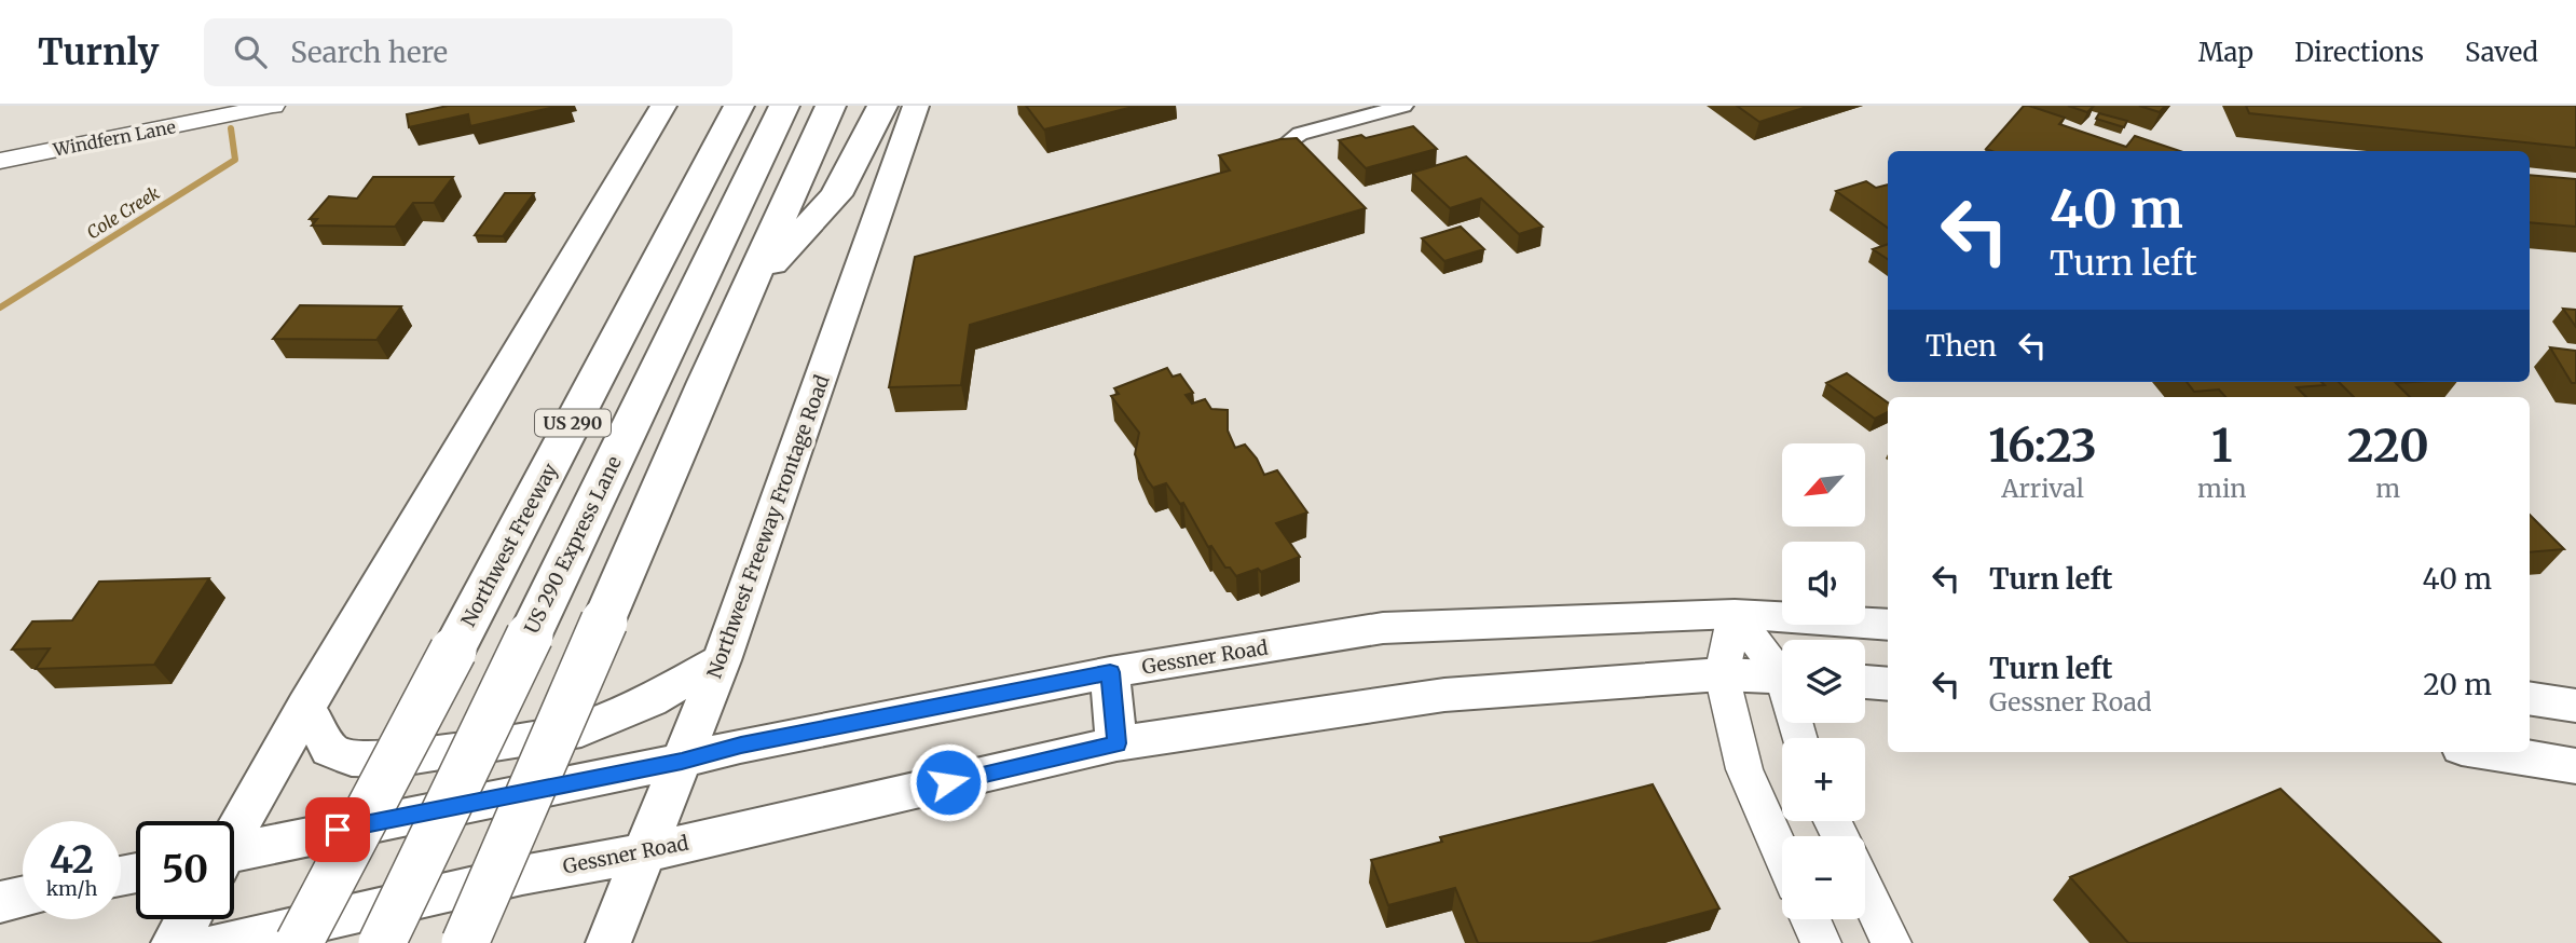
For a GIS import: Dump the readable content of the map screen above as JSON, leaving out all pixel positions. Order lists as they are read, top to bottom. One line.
{"streets":{"highway":["US 290","Northwest Freeway","US 290 Express Lane"],"main road":["Northwest Freeway Frontage Road","Gessner Road"],"street":["Windfern Lane"]},"crossings":[["Northwest Freeway Frontage Road","Gessner Road"]],"water":["Cole Creek"],"north":"bottom left","page":{"header":"Turnly","search":"Search here","nav":["Map","Directions","Saved"],"turn":["40 m","Turn left"],"then":"Then","eta":["16:23","Arrival","1","min","220","m"],"map_buttons":["+","−"],"list":[{"name":"Turn left","value":"40 m"},{"name":"Turn left","note":"Gessner Road","value":"20 m"}],"speed":"42 km/h","limit":"50"}}
